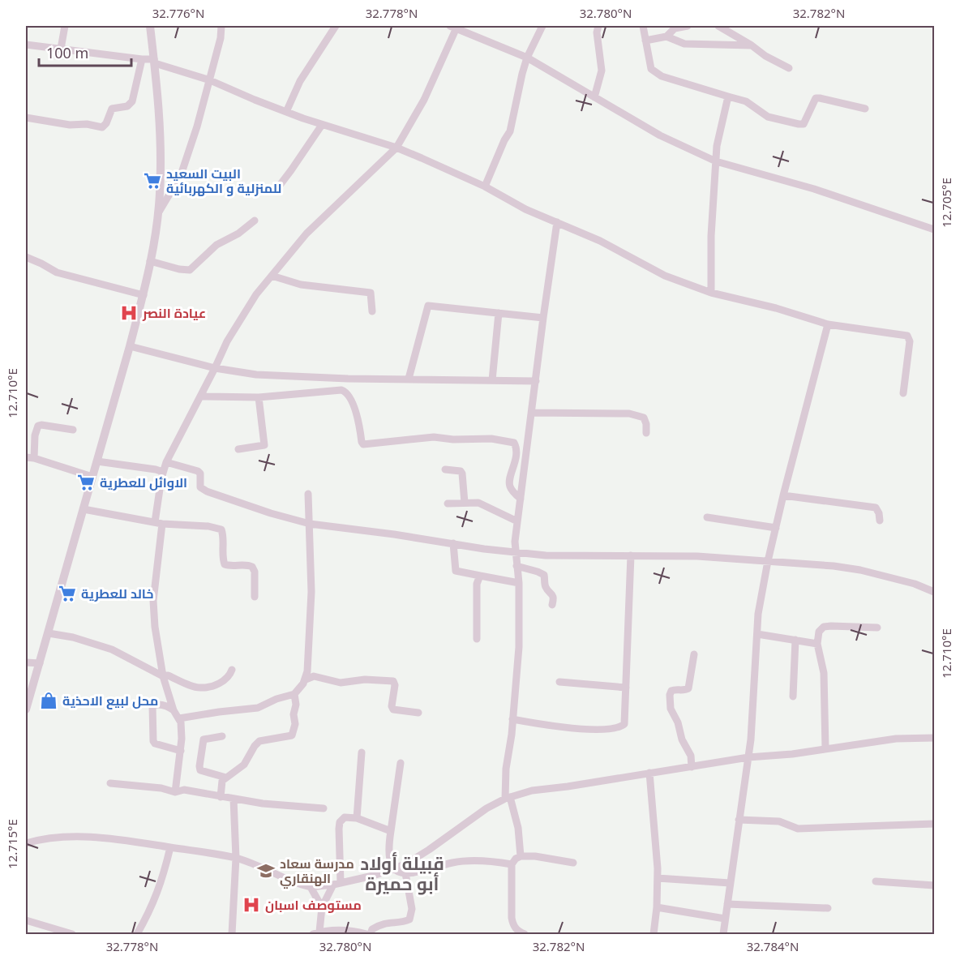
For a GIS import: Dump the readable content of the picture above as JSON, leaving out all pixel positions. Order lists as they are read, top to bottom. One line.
{"districts":["قبيلة أولاد أبو حميرة"],"places":{"supermarket":["البيت السعيد للمنزلية و الكهربائية","الاوائل للعطرية","خالد للعطرية"],"hospital":["عيادة النصر","مستوصف اسبان"],"shop":["محل لبيع الاحذية"],"school or university":["مدرسة سعاد الهنقاري"]},"scale_bar":"100 m","coordinates":["32.776°N","32.778°N","32.780°N","32.782°N","12.705°E","12.710°E","12.715°E","32.784°N"]}
